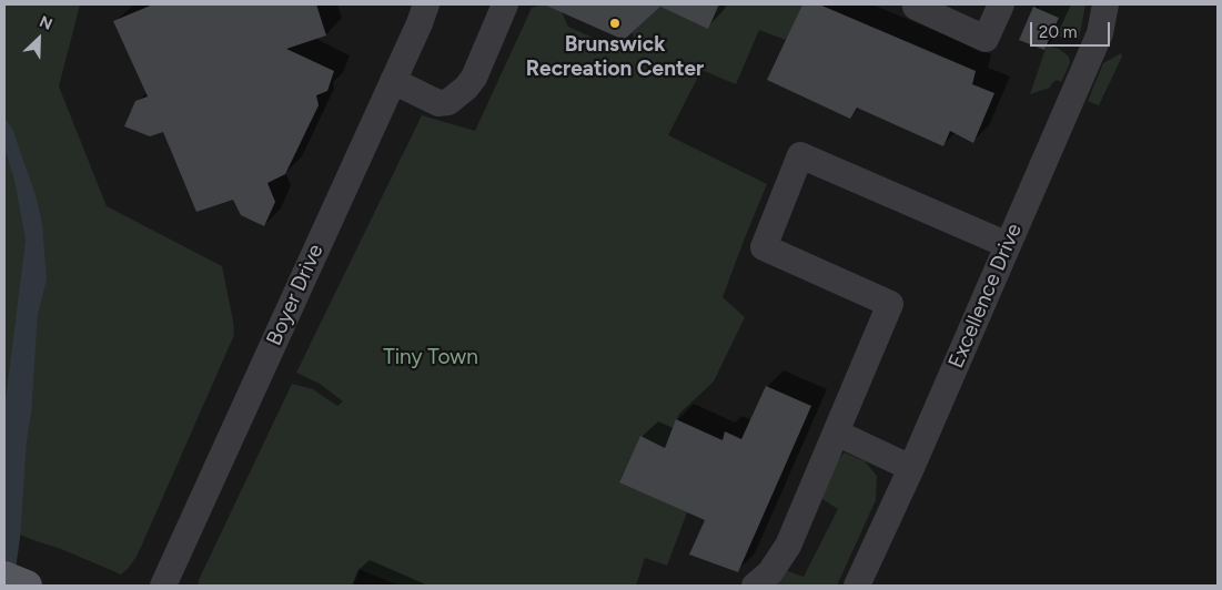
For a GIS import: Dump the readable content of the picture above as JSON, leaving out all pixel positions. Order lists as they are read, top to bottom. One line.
{"streets":{"street":["Boyer Drive","Excellence Drive"]},"parks":["Tiny Town"],"places":["Brunswick Recreation Center"],"scale_bar":"20 m","north":"top right"}
